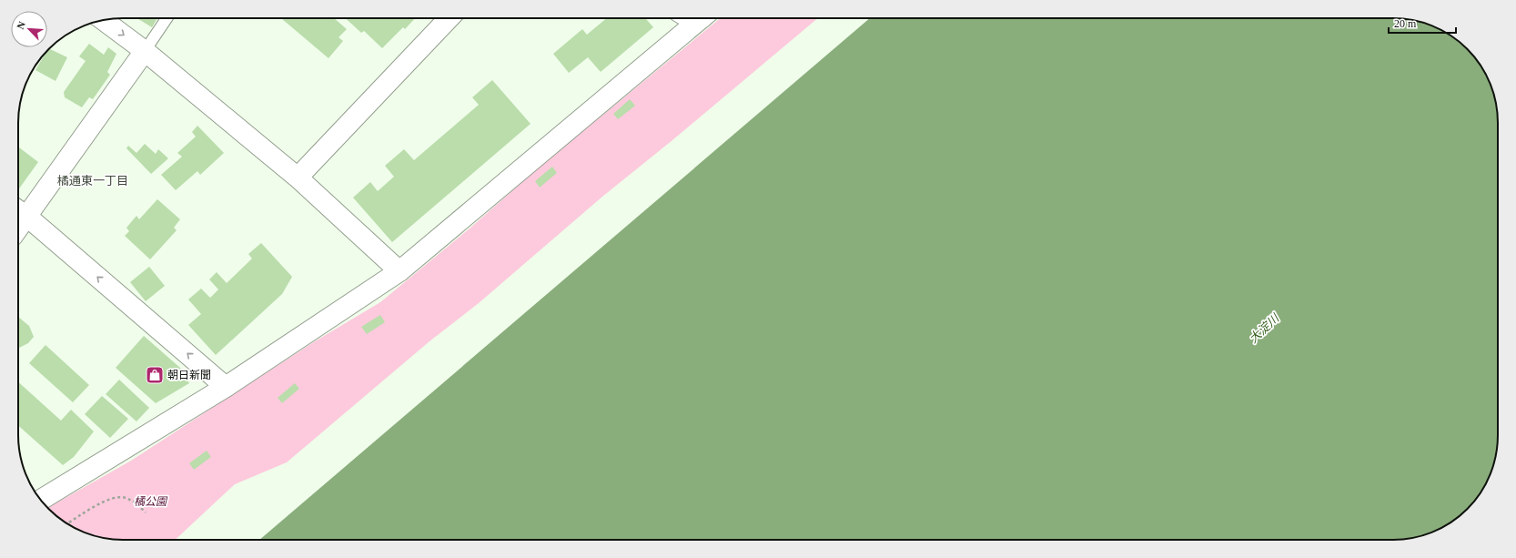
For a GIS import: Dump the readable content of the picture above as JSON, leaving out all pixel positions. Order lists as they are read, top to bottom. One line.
{"districts":["橘通東一丁目"],"water":["大淀川"],"parks":["橘公園"],"places":{"shop":["朝日新聞"]},"scale_bar":"20 m","north":"top left"}
